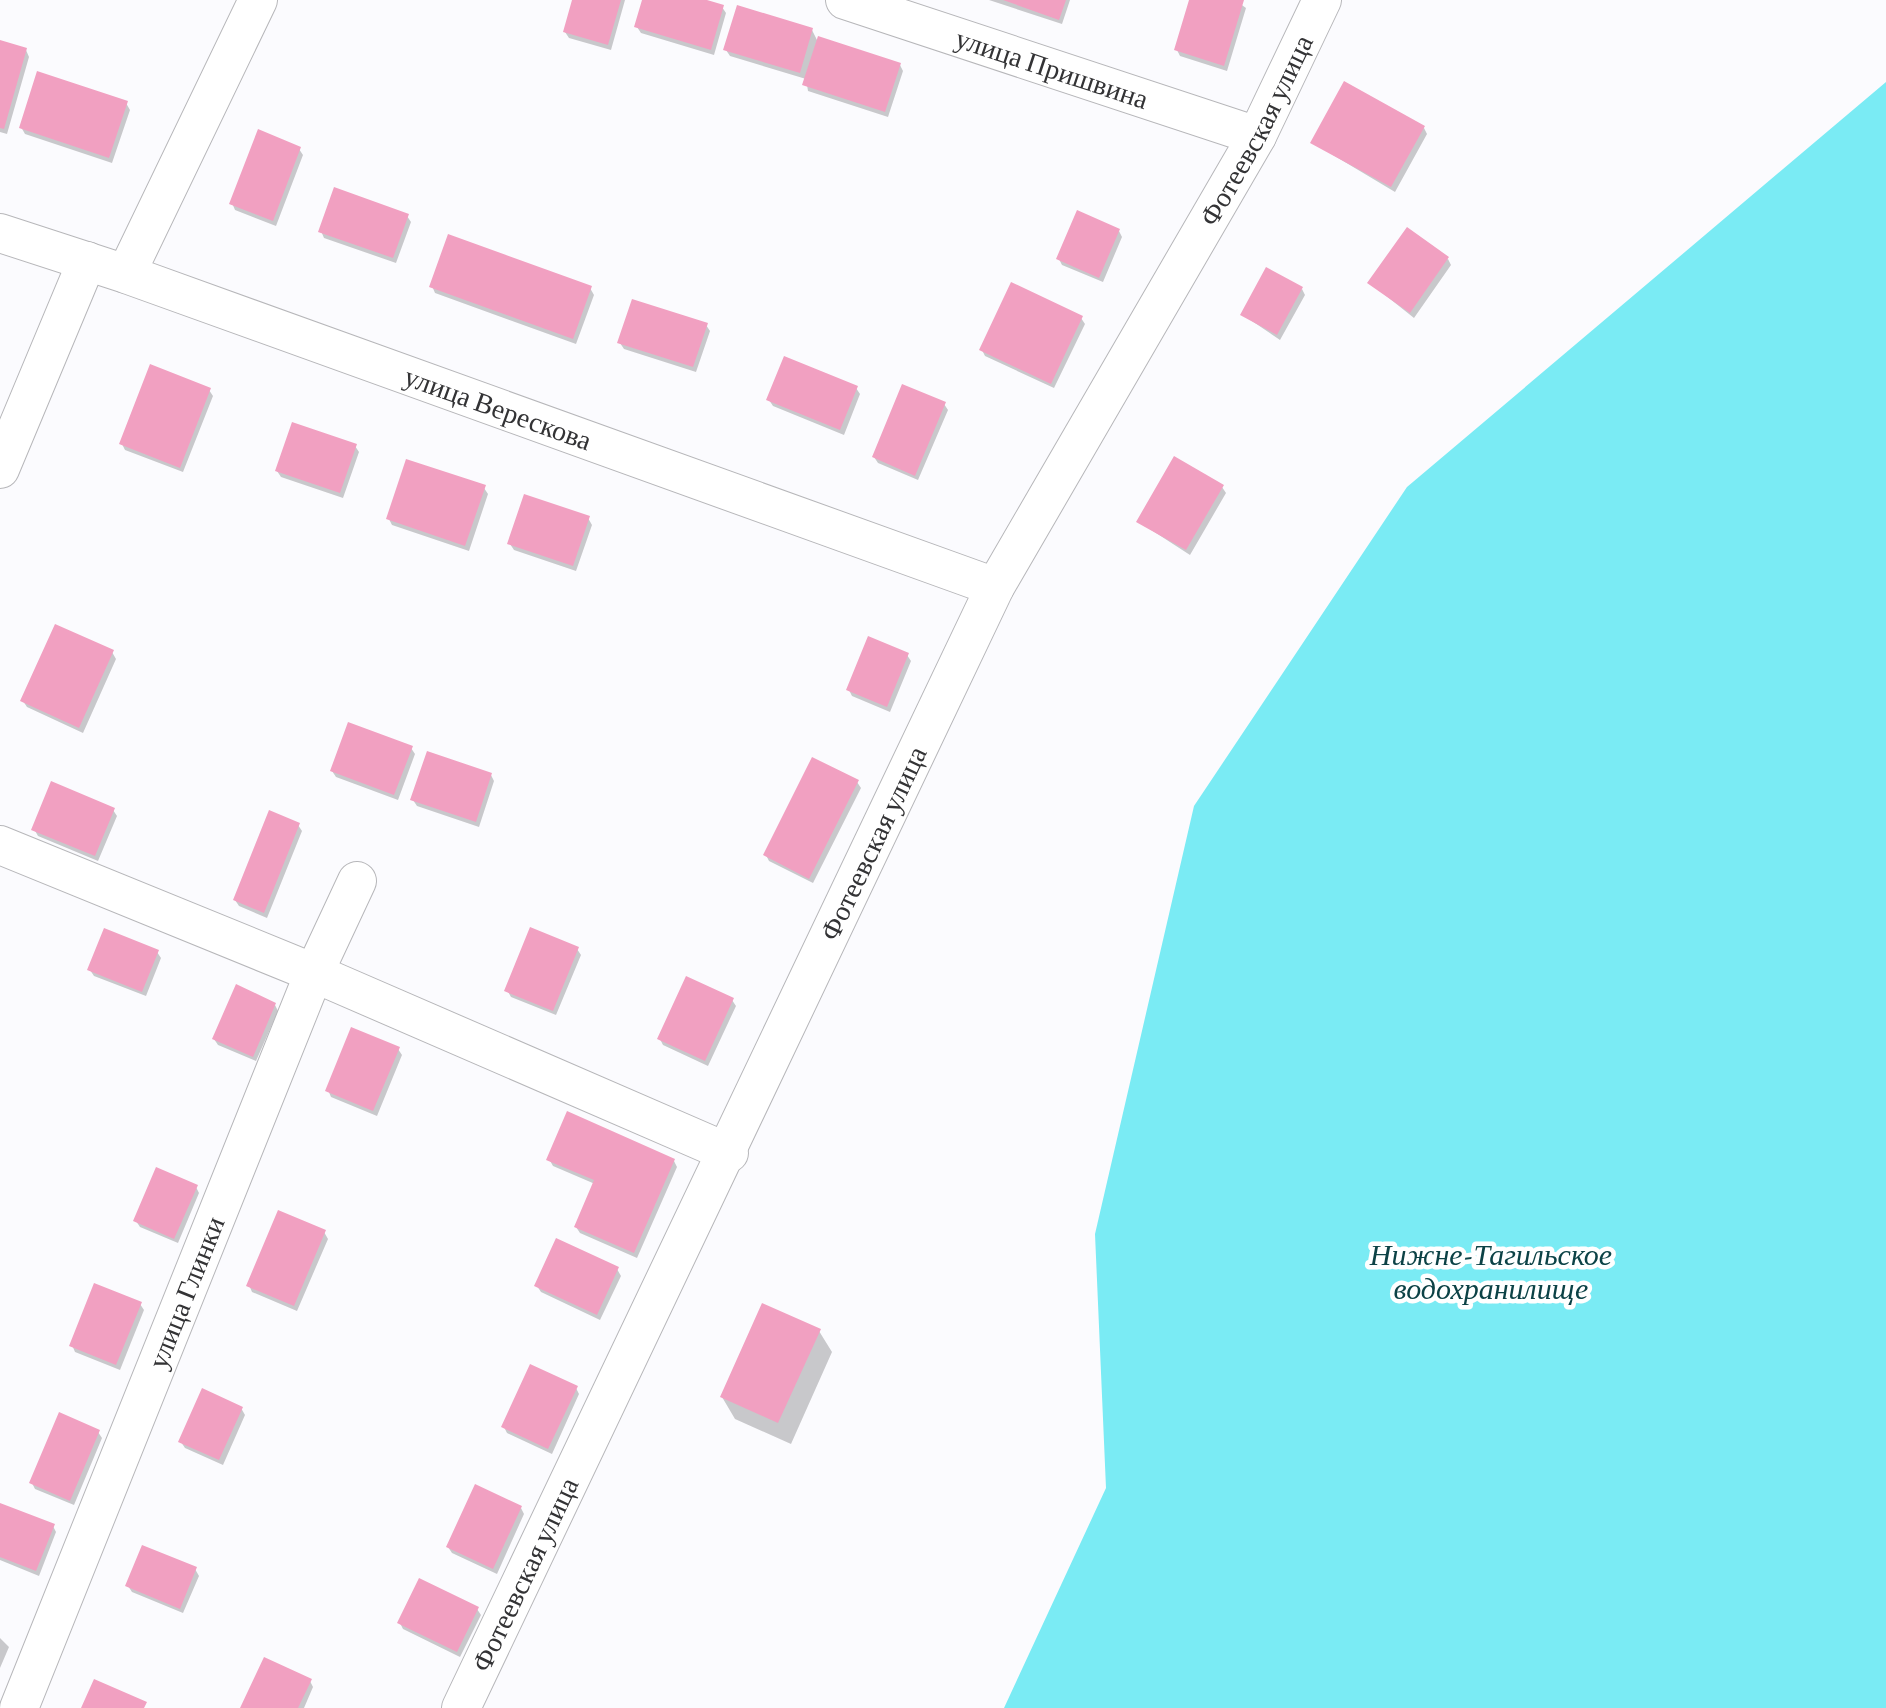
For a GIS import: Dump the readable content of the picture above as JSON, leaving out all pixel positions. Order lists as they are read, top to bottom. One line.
{"streets":{"street":["улица Пришвина","Фотеевская улица","улица Верескова","улица Глинки"]},"crossings":[["улица Пришвина","Фотеевская улица"],["Фотеевская улица","улица Верескова"]],"water":["Нижне-Тагильское водохранилище"]}
